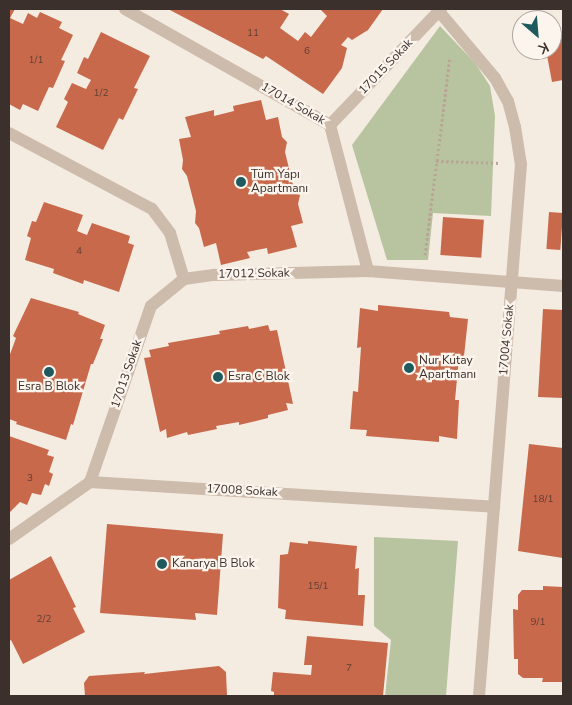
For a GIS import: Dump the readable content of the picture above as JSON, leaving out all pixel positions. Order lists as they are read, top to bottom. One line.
{"streets":{"street":["17015 Sokak","17014 Sokak","17012 Sokak","17004 Sokak","17013 Sokak","17008 Sokak"]},"crossings":[["17015 Sokak","17014 Sokak"],["17015 Sokak","17004 Sokak"],["17014 Sokak","17012 Sokak"],["17012 Sokak","17004 Sokak"],["17012 Sokak","17013 Sokak"],["17004 Sokak","17008 Sokak"],["17013 Sokak","17008 Sokak"]],"places":["Tüm Yapı Apartmanı","Nur Kutay Apartmanı","Esra B Blok","Esra C Blok","Kanarya B Blok"],"house_numbers":["11","6","1/1","1/2","4","3","18/1","15/1","2/2","9/1","7"],"north":"bottom right"}
